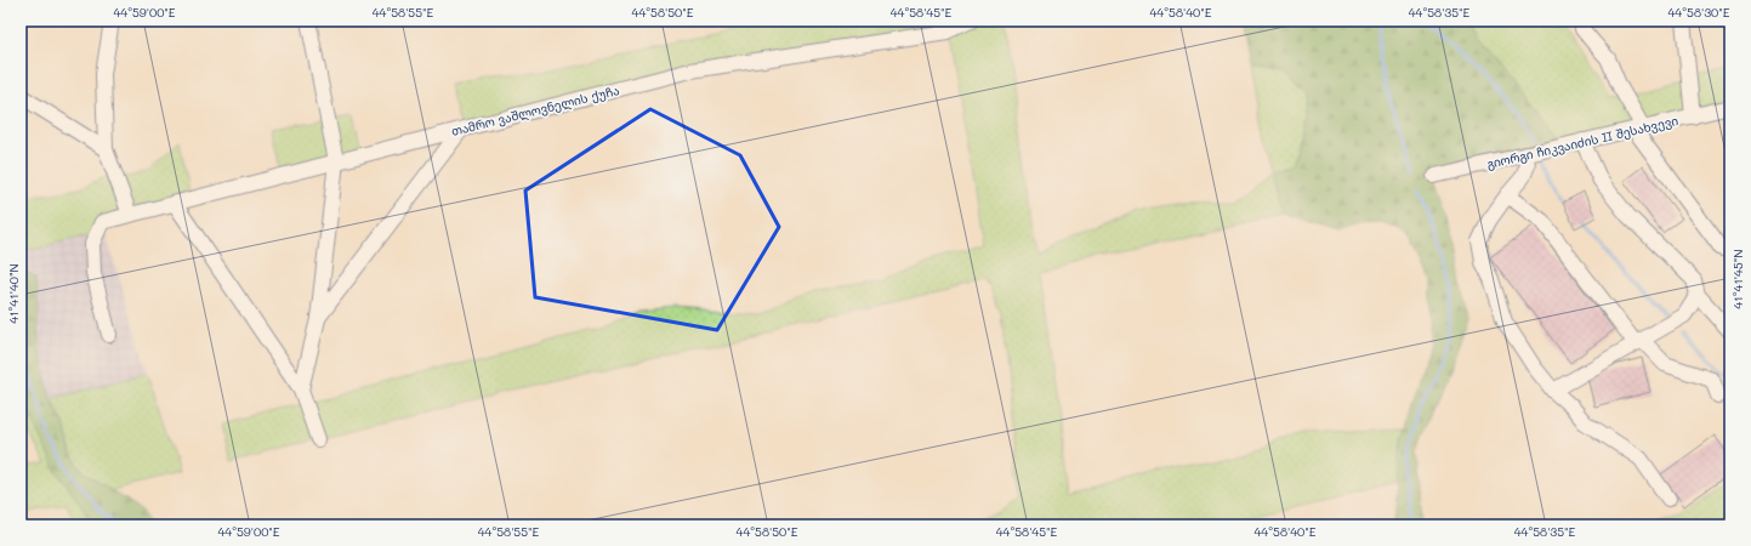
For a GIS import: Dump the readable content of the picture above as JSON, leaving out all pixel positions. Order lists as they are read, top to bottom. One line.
{"streets":{"street":["თამრო ვაშლოვნელის ქუჩა","გიორგი ჩიკვაიძის II შესახვევი"]},"coordinates":["44°59'00\"E","44°58'55\"E","44°58'50\"E","44°58'45\"E","44°58'40\"E","44°58'35\"E","44°58'30\"E","41°41'45\"N","41°41'40\"N"]}
